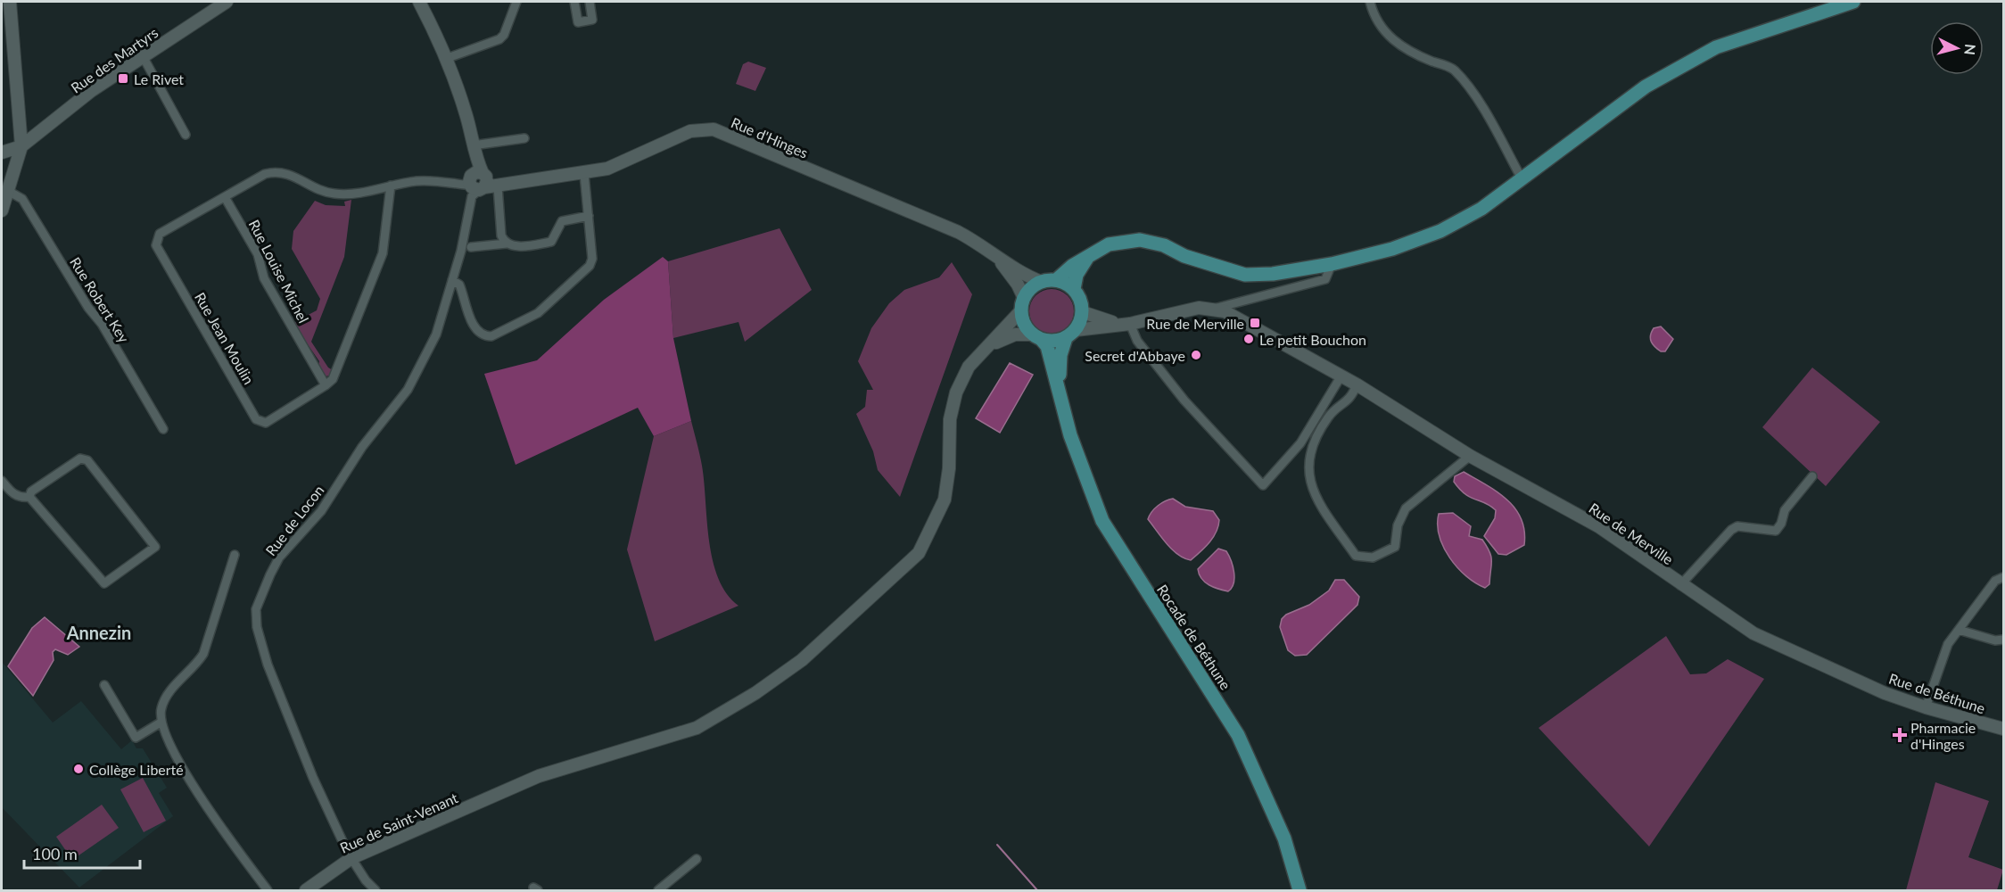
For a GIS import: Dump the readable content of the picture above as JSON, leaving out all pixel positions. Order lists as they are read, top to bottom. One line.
{"streets":{"main road":["Rocade de Béthune"],"street":["Rue des Martyrs","Rue d'Hinges","Rue Louise Michel","Rue Robert Key","Rue Jean Moulin","Rue de Locon","Rue de Merville","Rue de Béthune","Rue de Saint-Venant"]},"crossings":[["Rue d'Hinges","Rue Jean Moulin"],["Rue d'Hinges","Rue de Locon"],["Rue d'Hinges","Rue de Merville"],["Rue d'Hinges","Rocade de Béthune"],["Rue d'Hinges","Rue de Saint-Venant"],["Rue Louise Michel","Rue Jean Moulin"],["Rue Jean Moulin","Rue de Locon"],["Rue de Locon","Rue de Saint-Venant"],["Rue de Merville","Rocade de Béthune"],["Rue de Merville","Rue de Béthune"],["Rue de Merville","Rue de Saint-Venant"],["Rocade de Béthune","Rue de Saint-Venant"]],"districts":["Annezin"],"places":{"transit":["Le Rivet","Rue de Merville"],"other":["Le petit Bouchon","Secret d'Abbaye","Collège Liberté"],"health":["Pharmacie d'Hinges"]},"scale_bar":"100 m","north":"right"}
